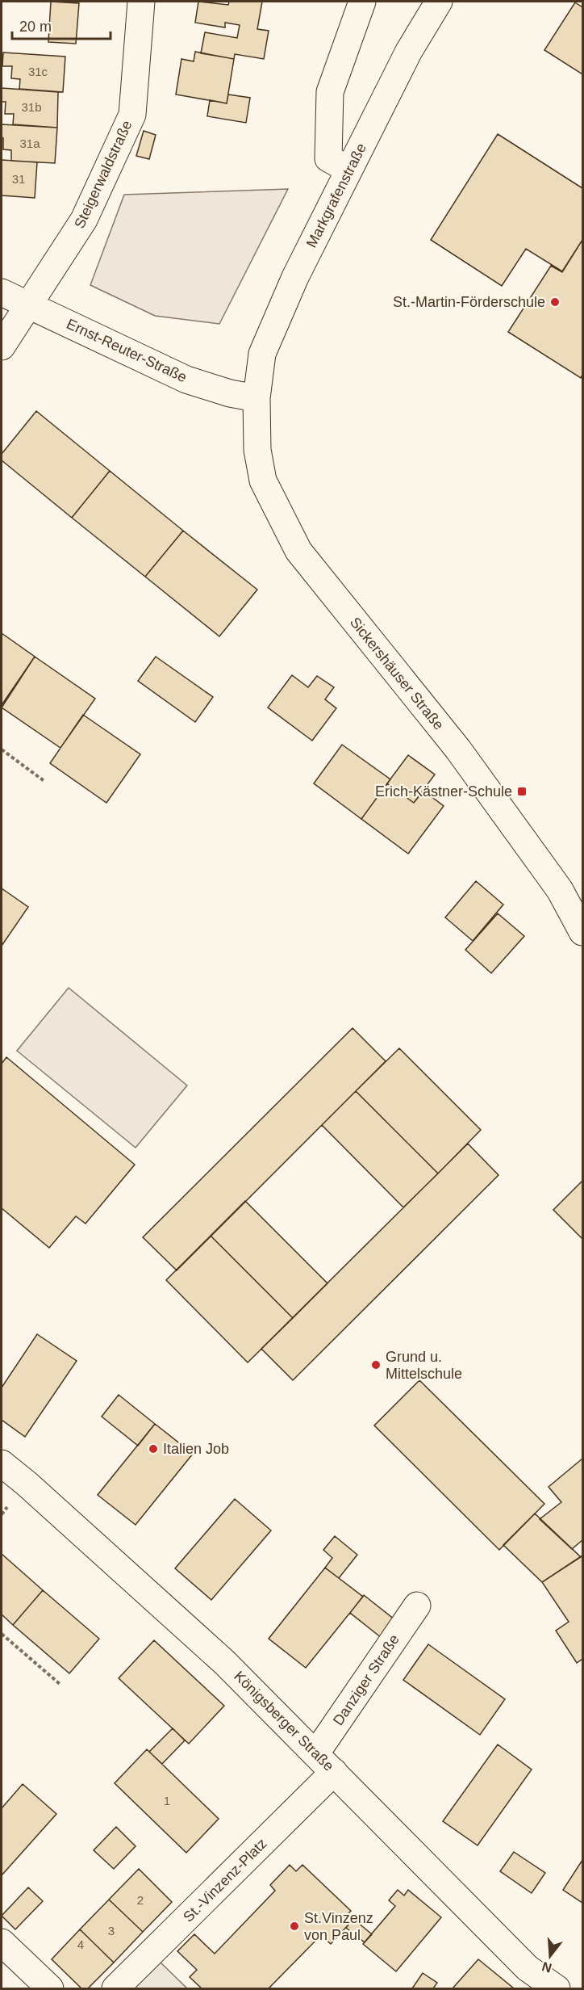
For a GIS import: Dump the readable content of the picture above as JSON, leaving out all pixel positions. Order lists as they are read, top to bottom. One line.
{"streets":{"street":["Steigerwaldstraße","Markgrafenstraße","Ernst-Reuter-Straße","Sickershäuser Straße","Danziger Straße","Königsberger Straße","St.-Vinzenz-Platz"]},"crossings":[["Steigerwaldstraße","Ernst-Reuter-Straße"],["Markgrafenstraße","Ernst-Reuter-Straße"],["Markgrafenstraße","Sickershäuser Straße"],["Ernst-Reuter-Straße","Sickershäuser Straße"],["Danziger Straße","Königsberger Straße"],["Danziger Straße","St.-Vinzenz-Platz"],["Königsberger Straße","St.-Vinzenz-Platz"]],"places":{"other":["St.-Martin-Förderschule","Grund u. Mittelschule","Italien Job","St.Vinzenz von Paul"],"transit":["Erich-Kästner-Schule"]},"house_numbers":["31c","31b","31a","31","1","2","3","4"],"scale_bar":"20 m","north":"bottom"}
